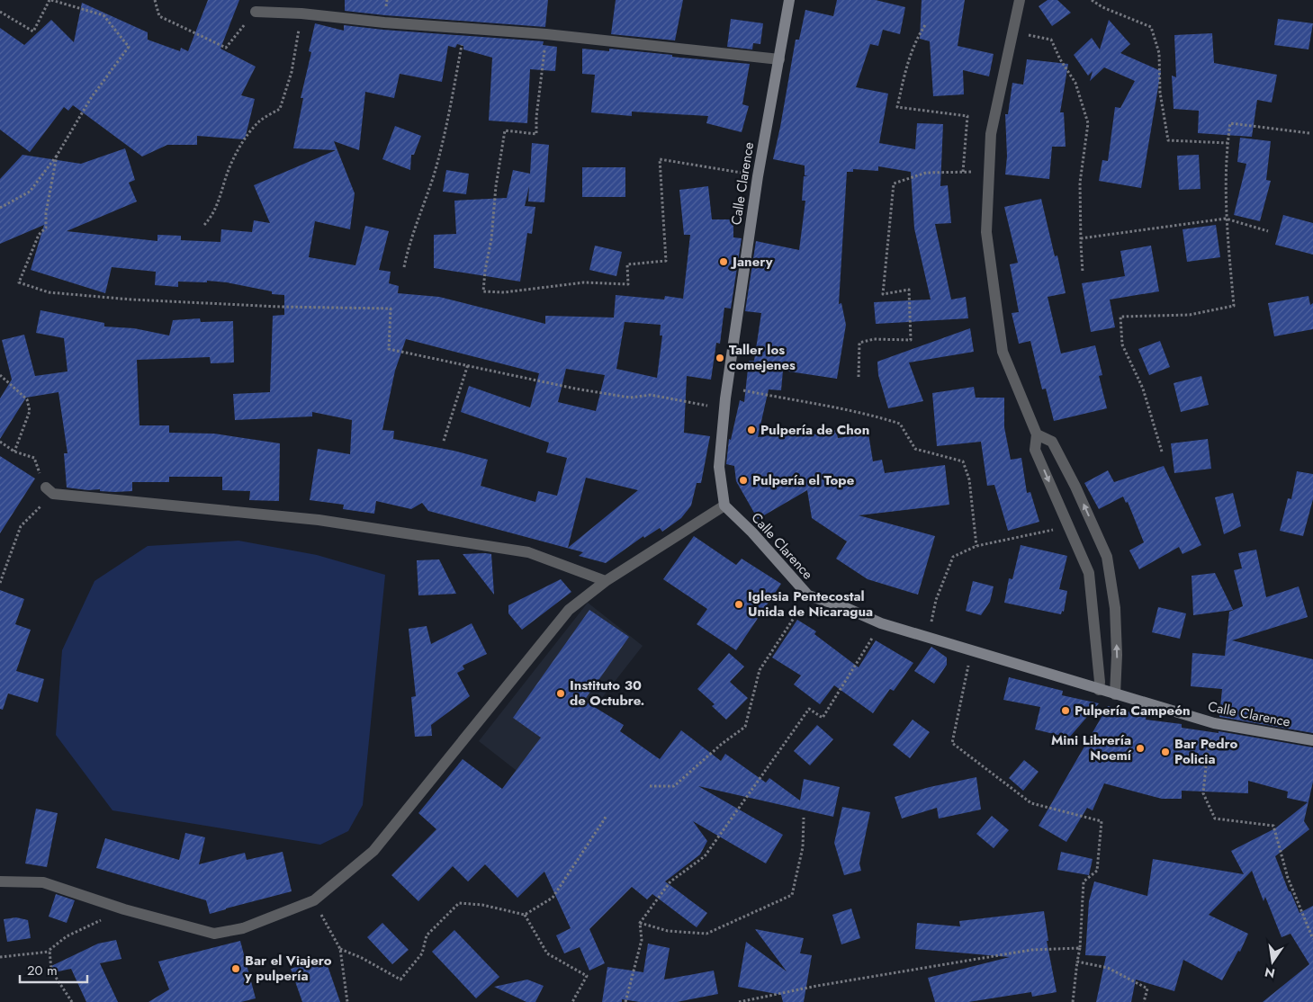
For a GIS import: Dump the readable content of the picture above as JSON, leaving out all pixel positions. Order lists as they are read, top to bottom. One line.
{"streets":{"street":["Calle Clarence"]},"places":["Janery","Taller los comejenes","Pulpería de Chon","Pulpería el Tope","Iglesia Pentecostal Unida de Nicaragua","Instituto 30 de Octubre.","Pulpería Campeón","Mini Librería Noemí","Bar Pedro Policia","Bar el Viajero y pulpería"],"scale_bar":"20 m","north":"bottom"}
